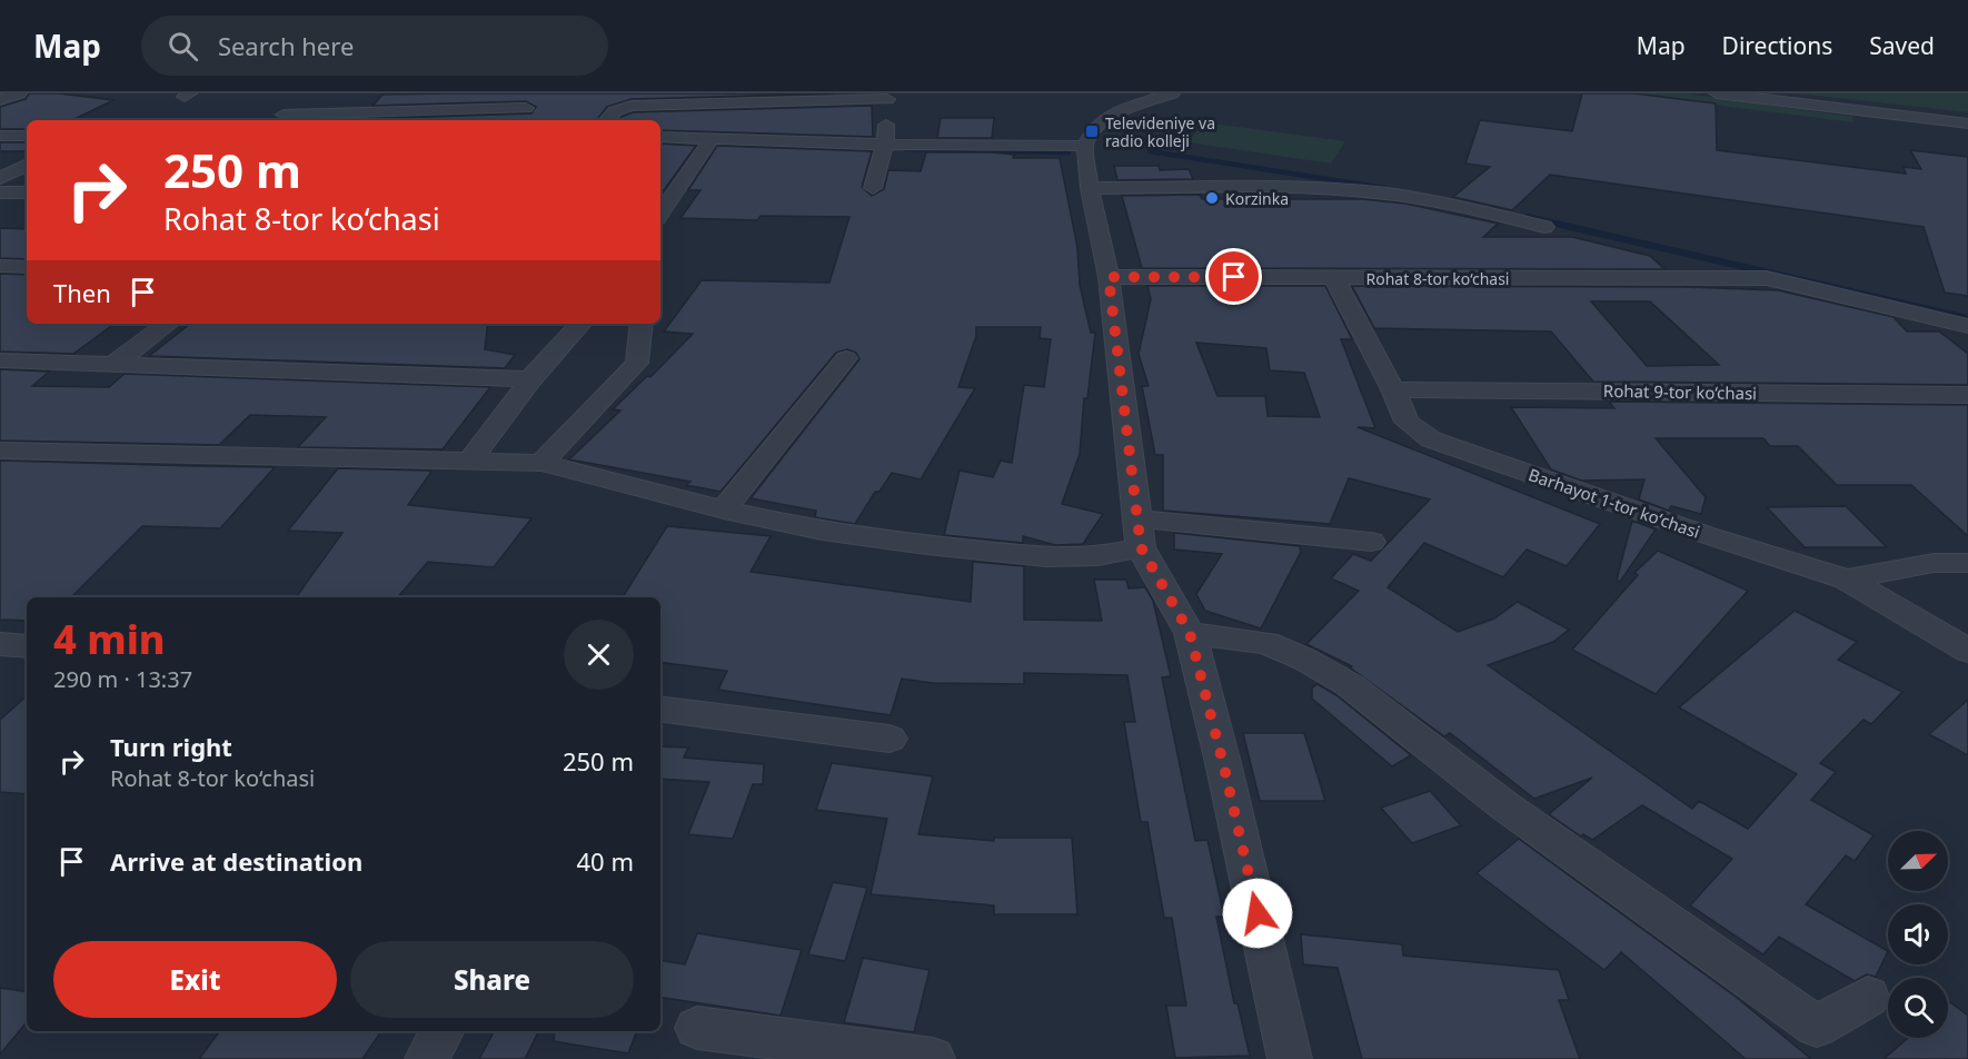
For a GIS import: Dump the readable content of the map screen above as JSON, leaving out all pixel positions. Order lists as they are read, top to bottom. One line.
{"streets":{"street":["Rohat 8-tor ko‘chasi","Rohat 9-tor ko‘chasi","Barhayot 1-tor koʻchasi"]},"crossings":[["Rohat 8-tor ko‘chasi","Barhayot 1-tor koʻchasi"],["Rohat 9-tor ko‘chasi","Barhayot 1-tor koʻchasi"]],"places":{"transit":["Televideniye va radio kolleji"],"other":["Korzinka"]},"north":"top right","page":{"header":"Map","search":"Search here","nav":["Map","Directions","Saved"],"turn":["250 m","Rohat 8-tor ko‘chasi"],"then":"Then","heading":["4 min","290 m · 13:37"],"list":[{"name":"Turn right","note":"Rohat 8-tor ko‘chasi","value":"250 m"},{"name":"Arrive at destination","value":"40 m"}],"buttons":["Exit","Share"]}}
